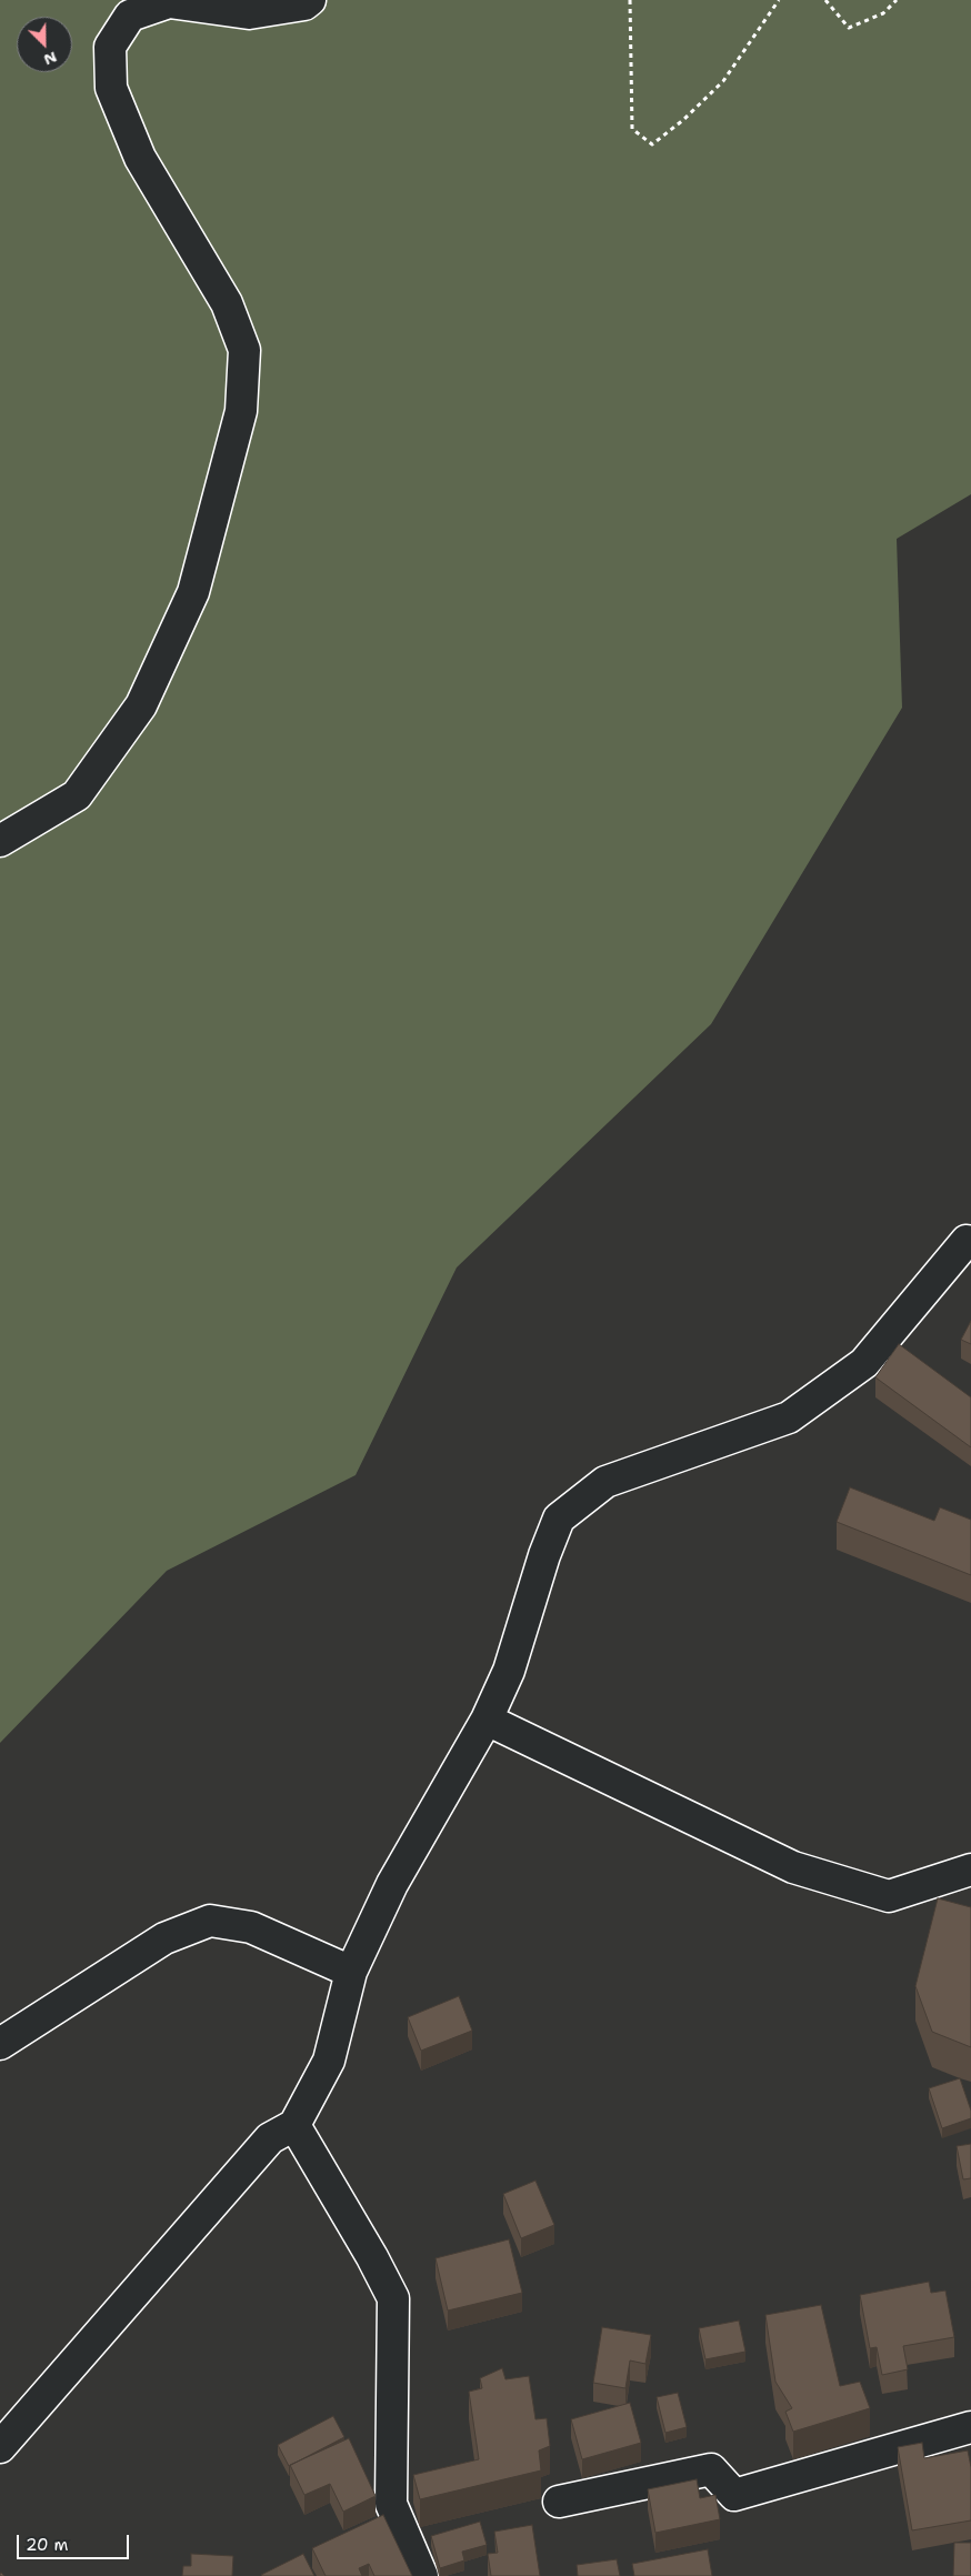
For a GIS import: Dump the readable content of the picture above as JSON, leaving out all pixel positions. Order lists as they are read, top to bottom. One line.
{"scale_bar":"20 m","north":"bottom right"}
